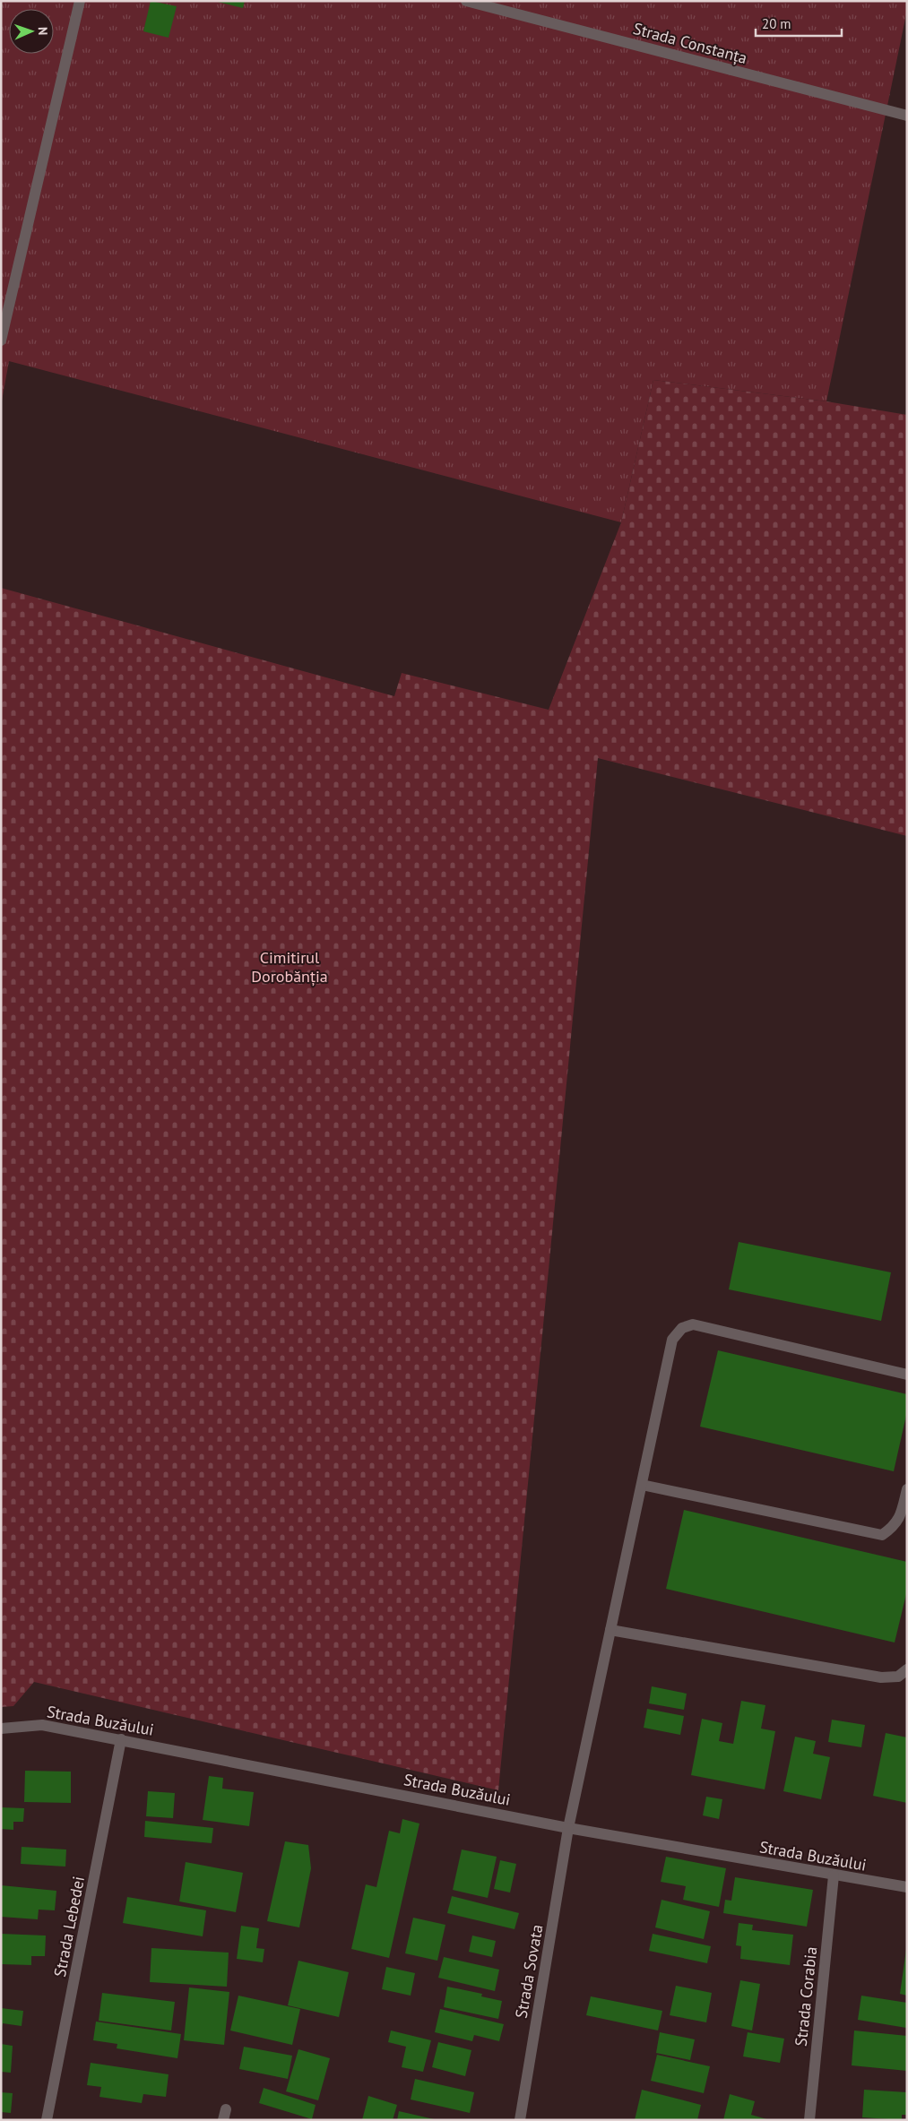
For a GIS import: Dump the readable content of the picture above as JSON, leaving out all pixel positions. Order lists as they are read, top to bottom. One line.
{"streets":{"street":["Strada Constanța","Strada Buzăului","Strada Lebedei","Strada Sovata","Strada Corabia"]},"crossings":[["Strada Buzăului","Strada Lebedei"],["Strada Buzăului","Strada Sovata"],["Strada Buzăului","Strada Corabia"]],"parks":["Cimitirul Dorobănția"],"scale_bar":"20 m","north":"right"}
